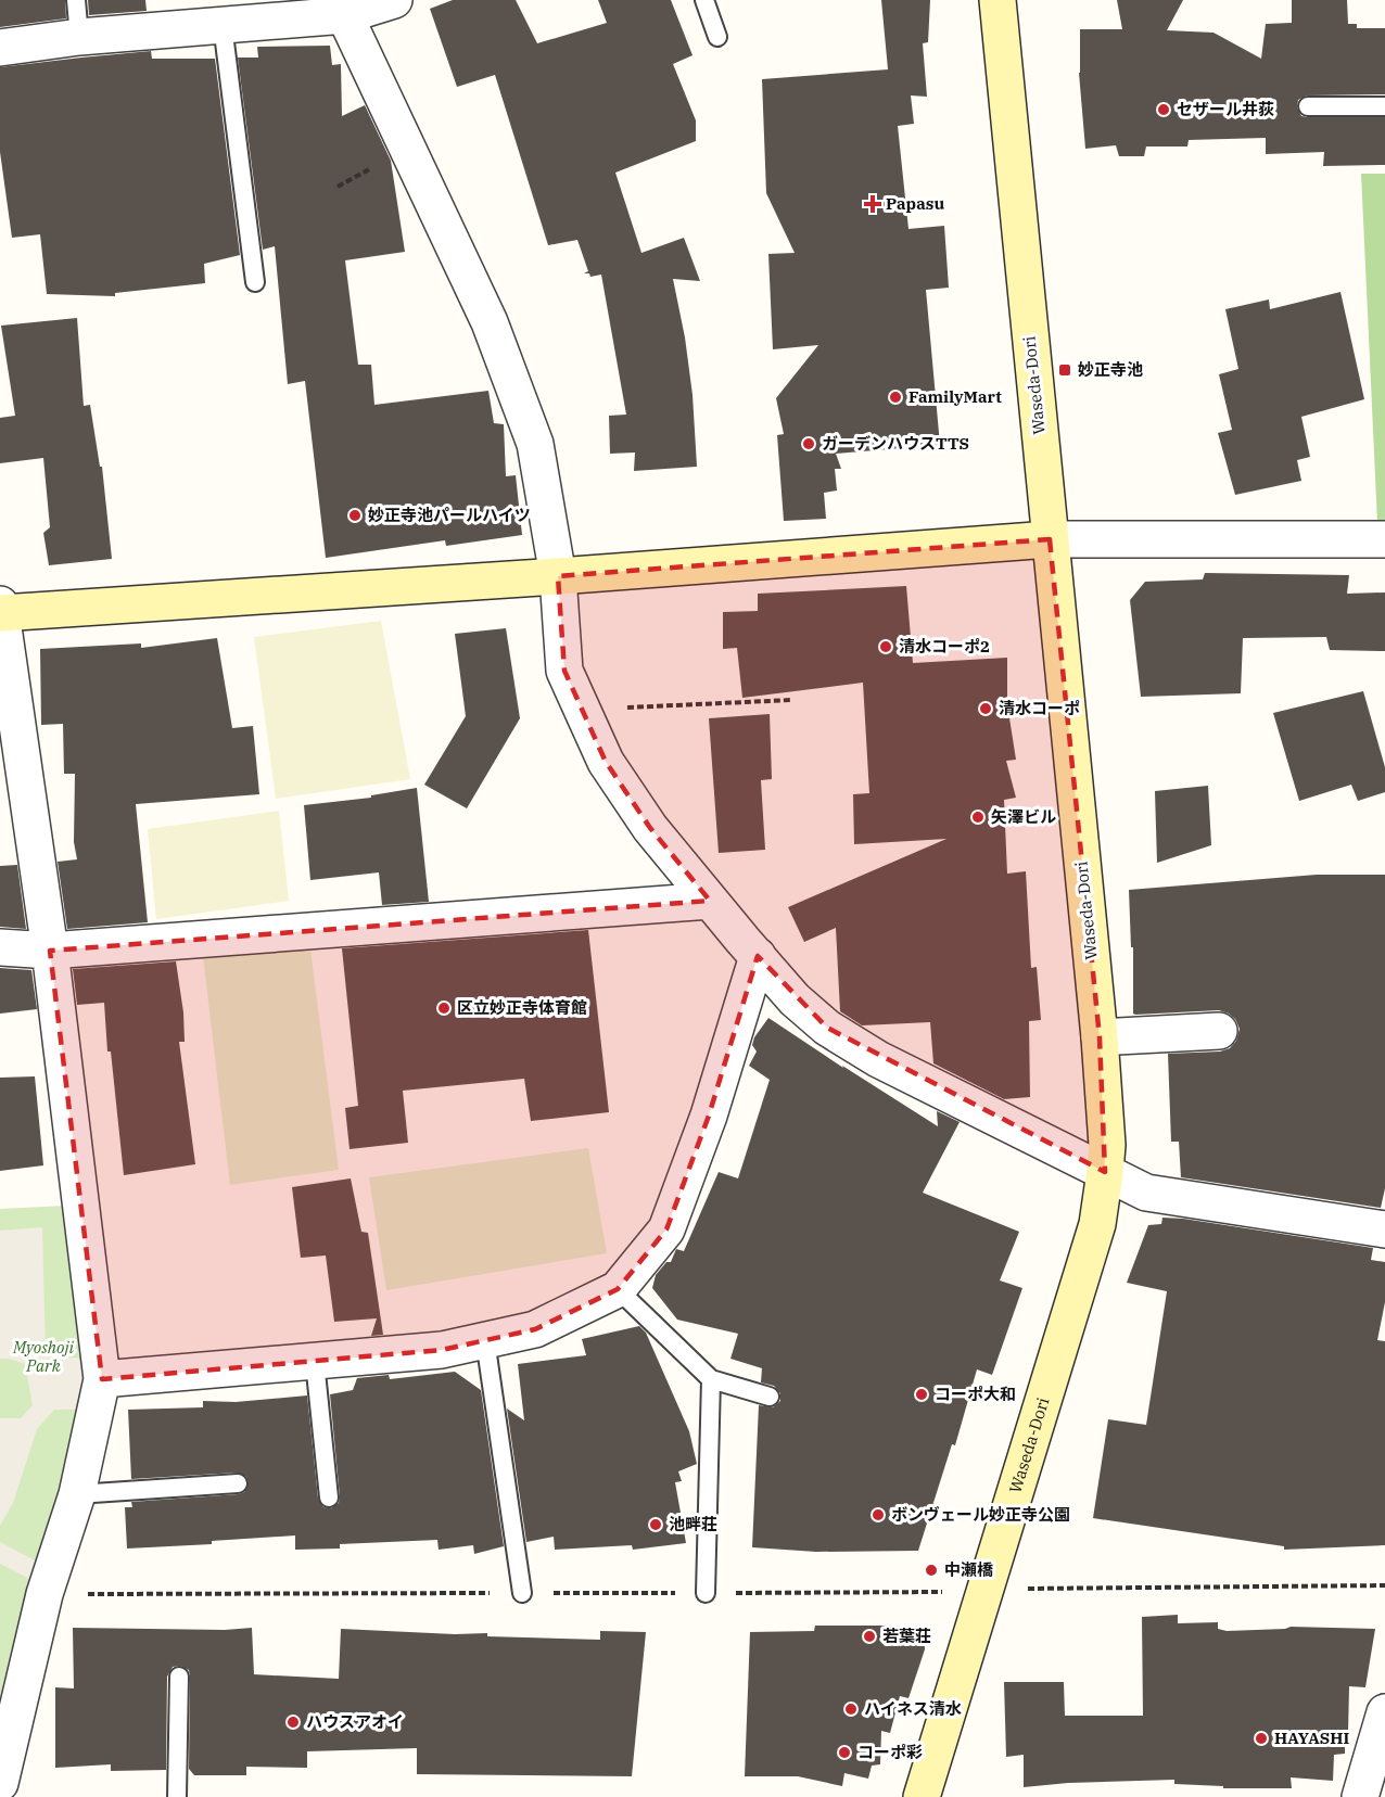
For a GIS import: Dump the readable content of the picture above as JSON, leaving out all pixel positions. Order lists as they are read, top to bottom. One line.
{"streets":{"main road":["Waseda-Dori"]},"parks":["Myoshoji Park"],"places":{"other":["セザール井荻","FamilyMart","ガーデンハウスTTS","妙正寺池パールハイツ","清水コーポ2","清水コーポ","矢澤ビル","区立妙正寺体育館","コーポ大和","ボンヴェール妙正寺公園","池畔荘","中瀬橋","若葉荘","ハイネス清水","ハウスアオイ","HAYASHI","コーポ彩"],"health":["Papasu"],"transit":["妙正寺池"]}}
